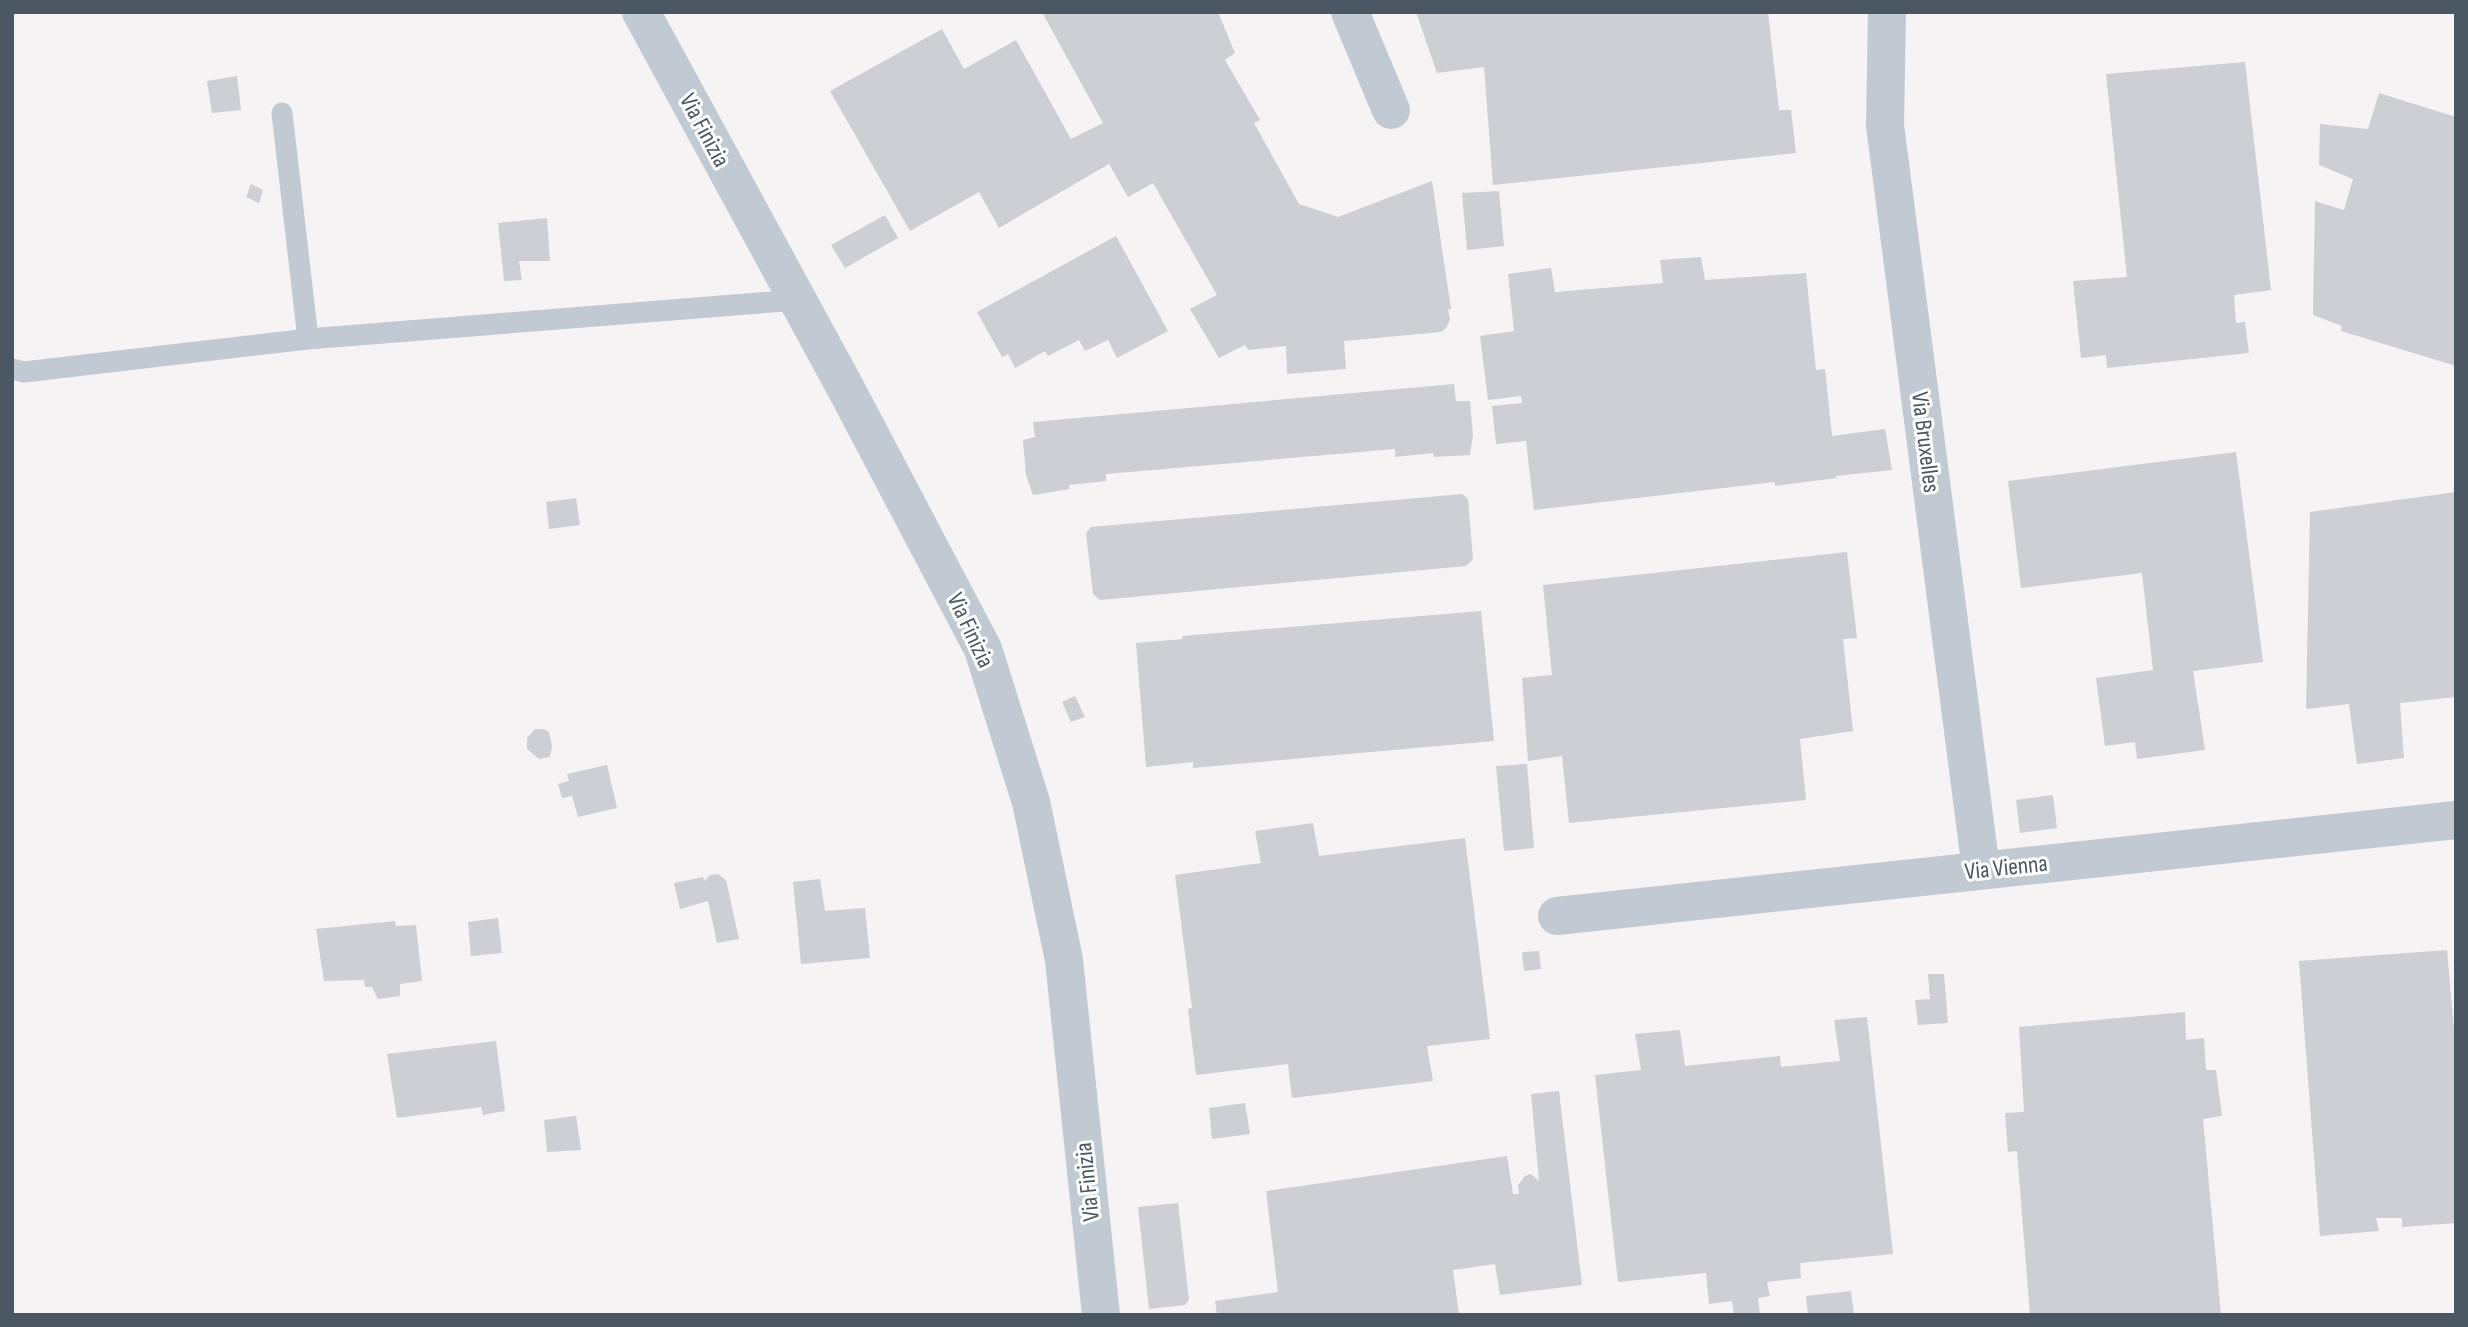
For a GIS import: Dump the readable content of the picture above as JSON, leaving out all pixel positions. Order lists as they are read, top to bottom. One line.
{"streets":{"street":["Via Finizia","Via Bruxelles","Via Vienna"]},"crossings":[["Via Bruxelles","Via Vienna"]]}
